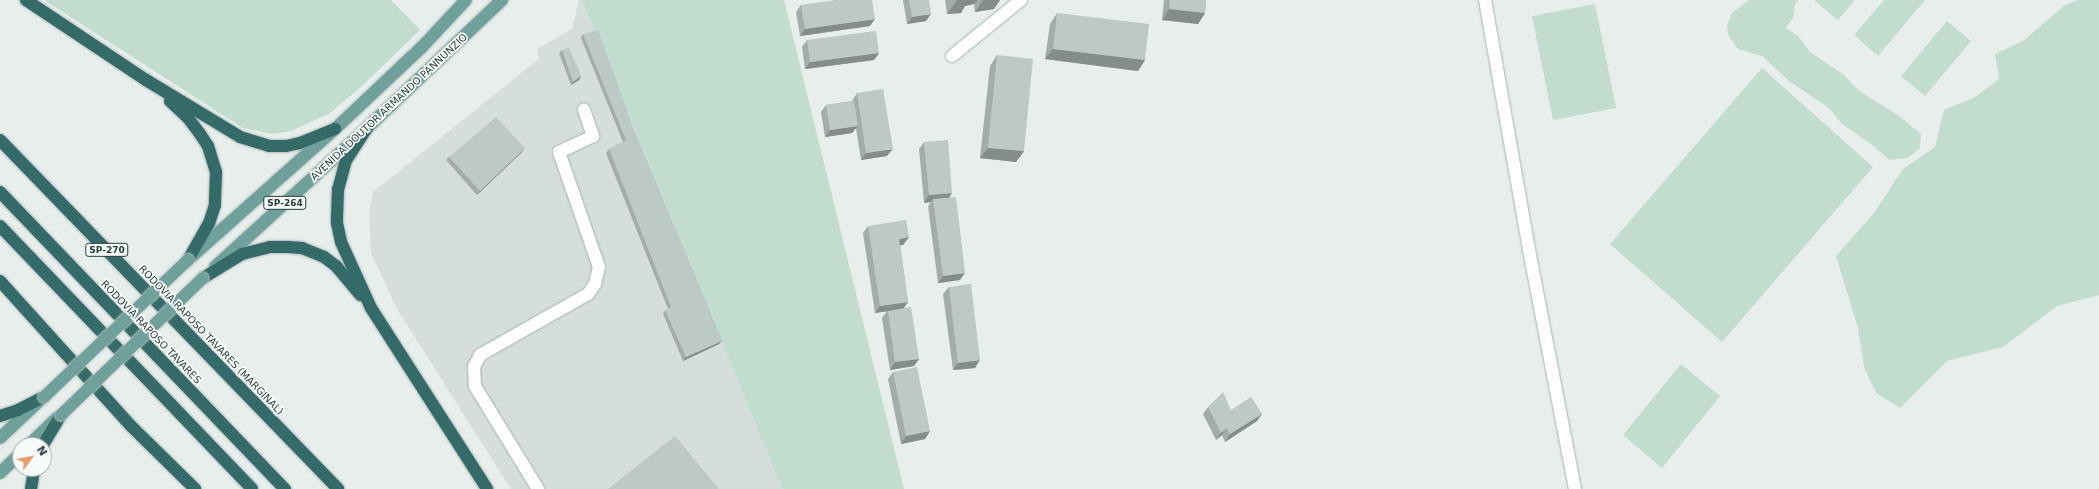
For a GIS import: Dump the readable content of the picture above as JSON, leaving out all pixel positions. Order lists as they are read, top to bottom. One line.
{"streets":{"highway":["SP-270","RODOVIA RAPOSO TAVARES","RODOVIA RAPOSO TAVARES (MARGINAL)"],"main road":["AVENIDA DOUTOR ARMANDO PANNUNZIO","SP-264"]},"crossings":[["AVENIDA DOUTOR ARMANDO PANNUNZIO","SP-264"]],"north":"top right"}
